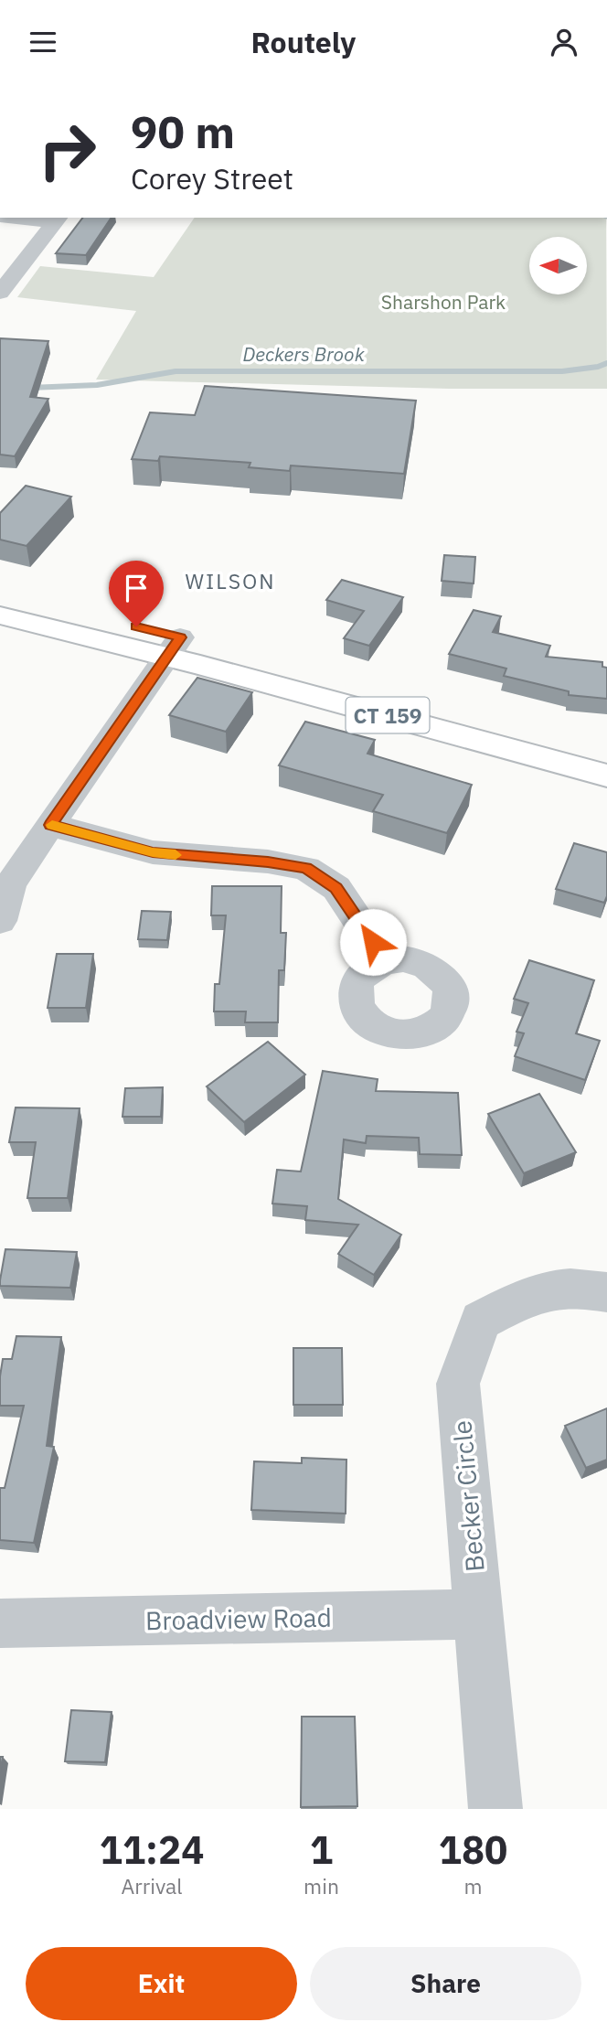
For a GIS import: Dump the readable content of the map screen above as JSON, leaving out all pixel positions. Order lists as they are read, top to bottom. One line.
{"streets":{"main road":["CT 159"],"street":["Becker Circle","Broadview Road"]},"crossings":[["Becker Circle","Broadview Road"]],"districts":["WILSON"],"water":["Deckers Brook"],"parks":["Sharshon Park"],"north":"left","page":{"header":"Routely","turn":["90 m","Corey Street"],"eta":["11:24","Arrival","1","min","180","m"],"buttons":["Exit","Share"]}}
